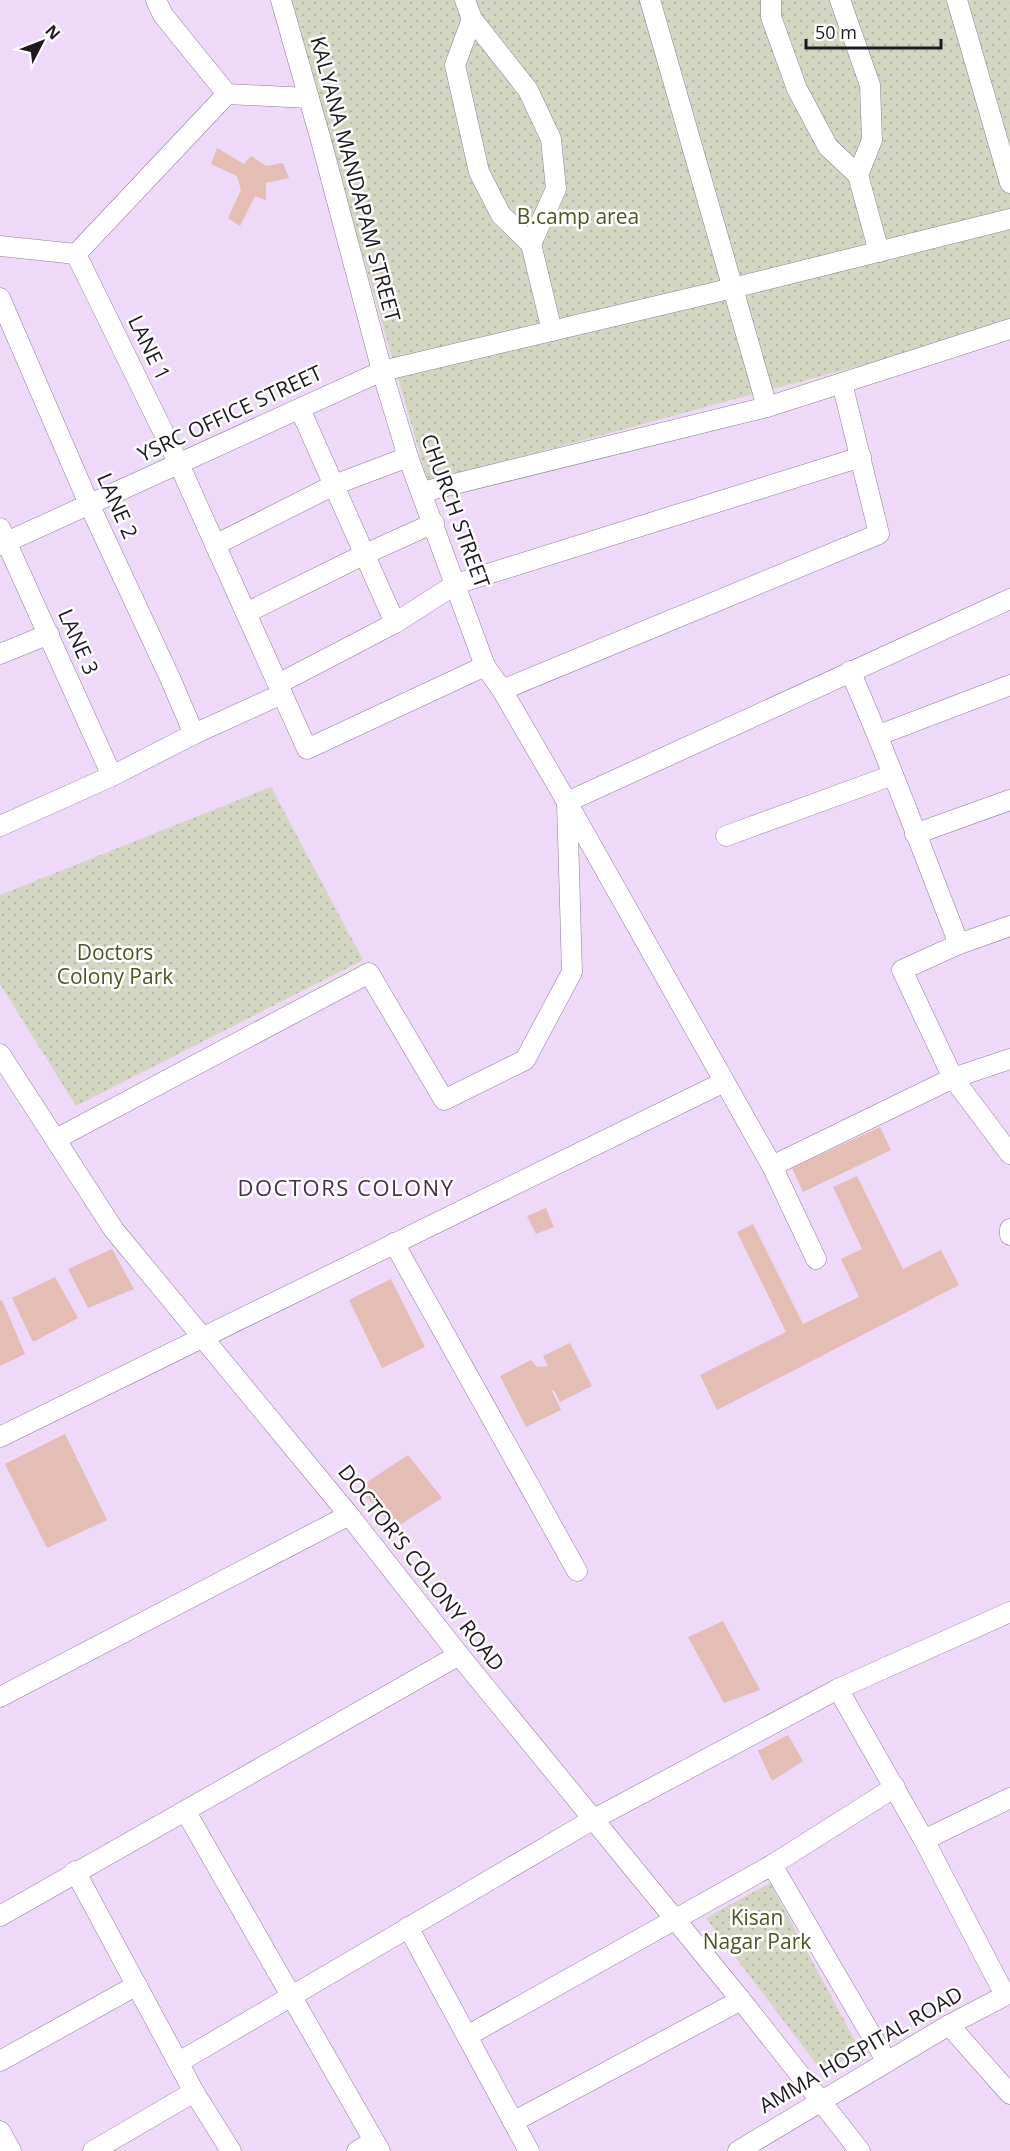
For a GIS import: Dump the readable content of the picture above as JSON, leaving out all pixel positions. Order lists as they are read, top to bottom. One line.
{"streets":{"street":["KALYANA MANDAPAM STREET","LANE 1","YSRC OFFICE STREET","LANE 2","CHURCH STREET","LANE 3","DOCTOR'S COLONY ROAD","AMMA HOSPITAL ROAD"]},"crossings":[["KALYANA MANDAPAM STREET","YSRC OFFICE STREET"],["KALYANA MANDAPAM STREET","CHURCH STREET"],["LANE 1","YSRC OFFICE STREET"],["LANE 1","CHURCH STREET"],["YSRC OFFICE STREET","LANE 2"],["YSRC OFFICE STREET","CHURCH STREET"],["YSRC OFFICE STREET","LANE 3"],["DOCTOR'S COLONY ROAD","AMMA HOSPITAL ROAD"]],"districts":["DOCTORS COLONY"],"parks":["B.camp area","Doctors Colony Park","Kisan Nagar Park"],"scale_bar":"50 m","north":"top right"}
